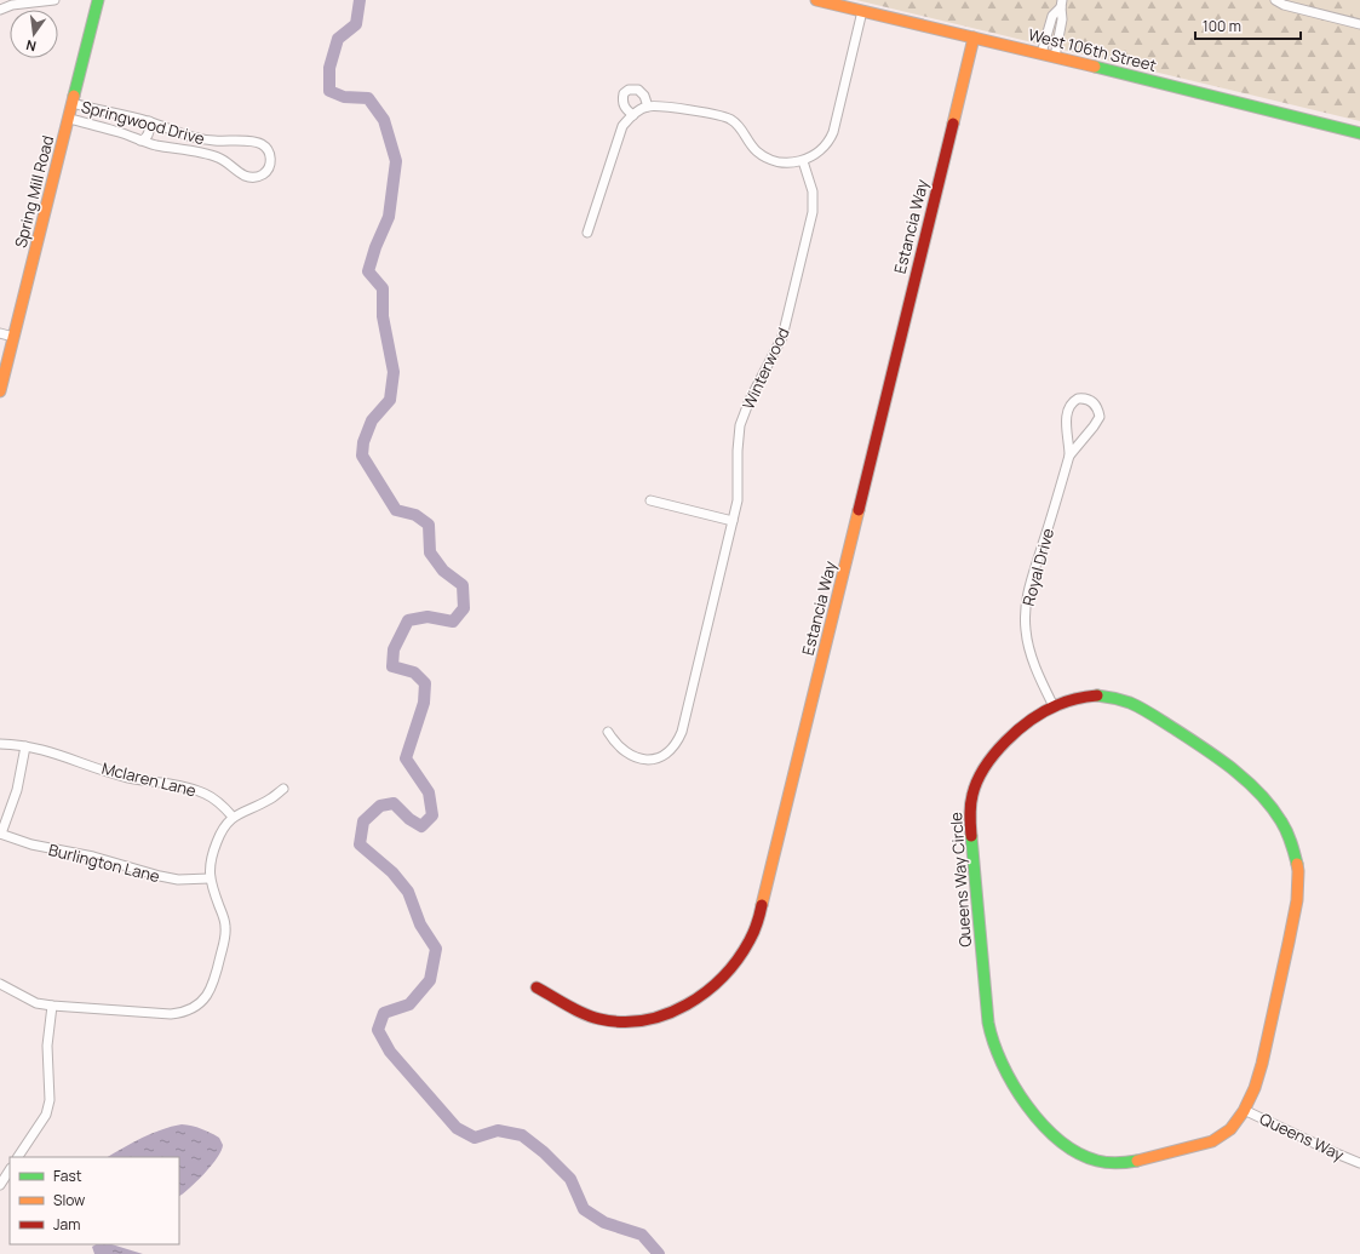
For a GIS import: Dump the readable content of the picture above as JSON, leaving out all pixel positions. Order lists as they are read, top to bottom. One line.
{"streets":{"street":["West 106th Street","Springwood Drive","Spring Mill Road","Estancia Way","Winterwood","Royal Drive","Mclaren Lane","Burlington Lane","Queens Way Circle","Queens Way"]},"crossings":[["West 106th Street","Estancia Way"],["Springwood Drive","Spring Mill Road"],["Royal Drive","Queens Way Circle"],["Queens Way Circle","Queens Way"]],"legend":["Fast","Slow","Jam"],"scale_bar":"100 m","north":"bottom"}
